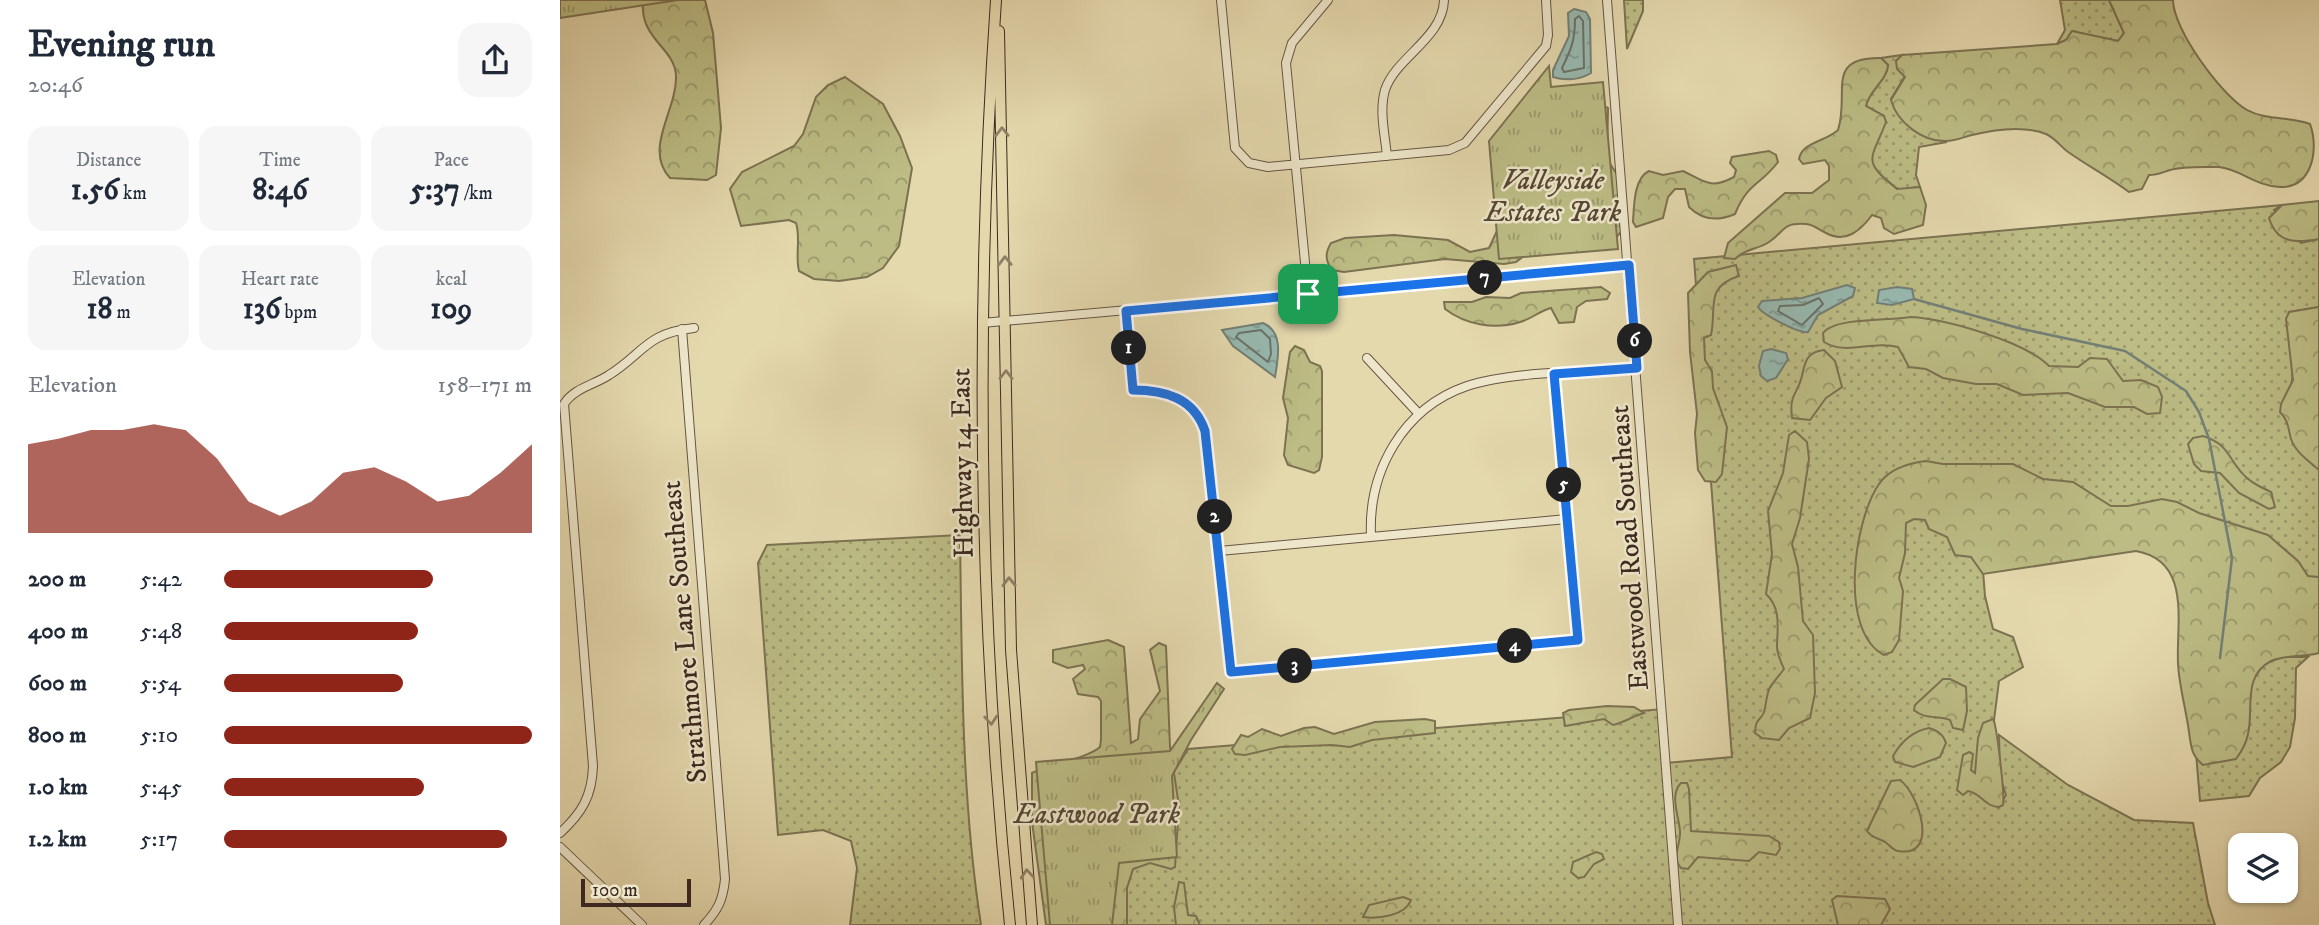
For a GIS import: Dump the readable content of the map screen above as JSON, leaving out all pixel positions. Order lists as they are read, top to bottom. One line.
{"streets":{"main road":["Highway 14 East"],"street":["Eastwood Road Southeast","Strathmore Lane Southeast"]},"parks":["Valleyside Estates Park","Eastwood Park"],"scale_bar":"100 m","page":{"heading":["Evening run","20:46"],"stats":[["Distance","1.56 km"],["Time","8:46"],["Pace","5:37 /km"],["Elevation","18 m"],["Heart rate","136 bpm"],["kcal","109"]],"pins":["7","6","1","5","2","4","3"],"chart":["Elevation","158–171 m"],"list":[{"name":"200 m","note":"5:42"},{"name":"400 m","note":"5:48"},{"name":"600 m","note":"5:54"},{"name":"800 m","note":"5:10"},{"name":"1.0 km","note":"5:45"},{"name":"1.2 km","note":"5:17"}],"scale":"100 m"}}
